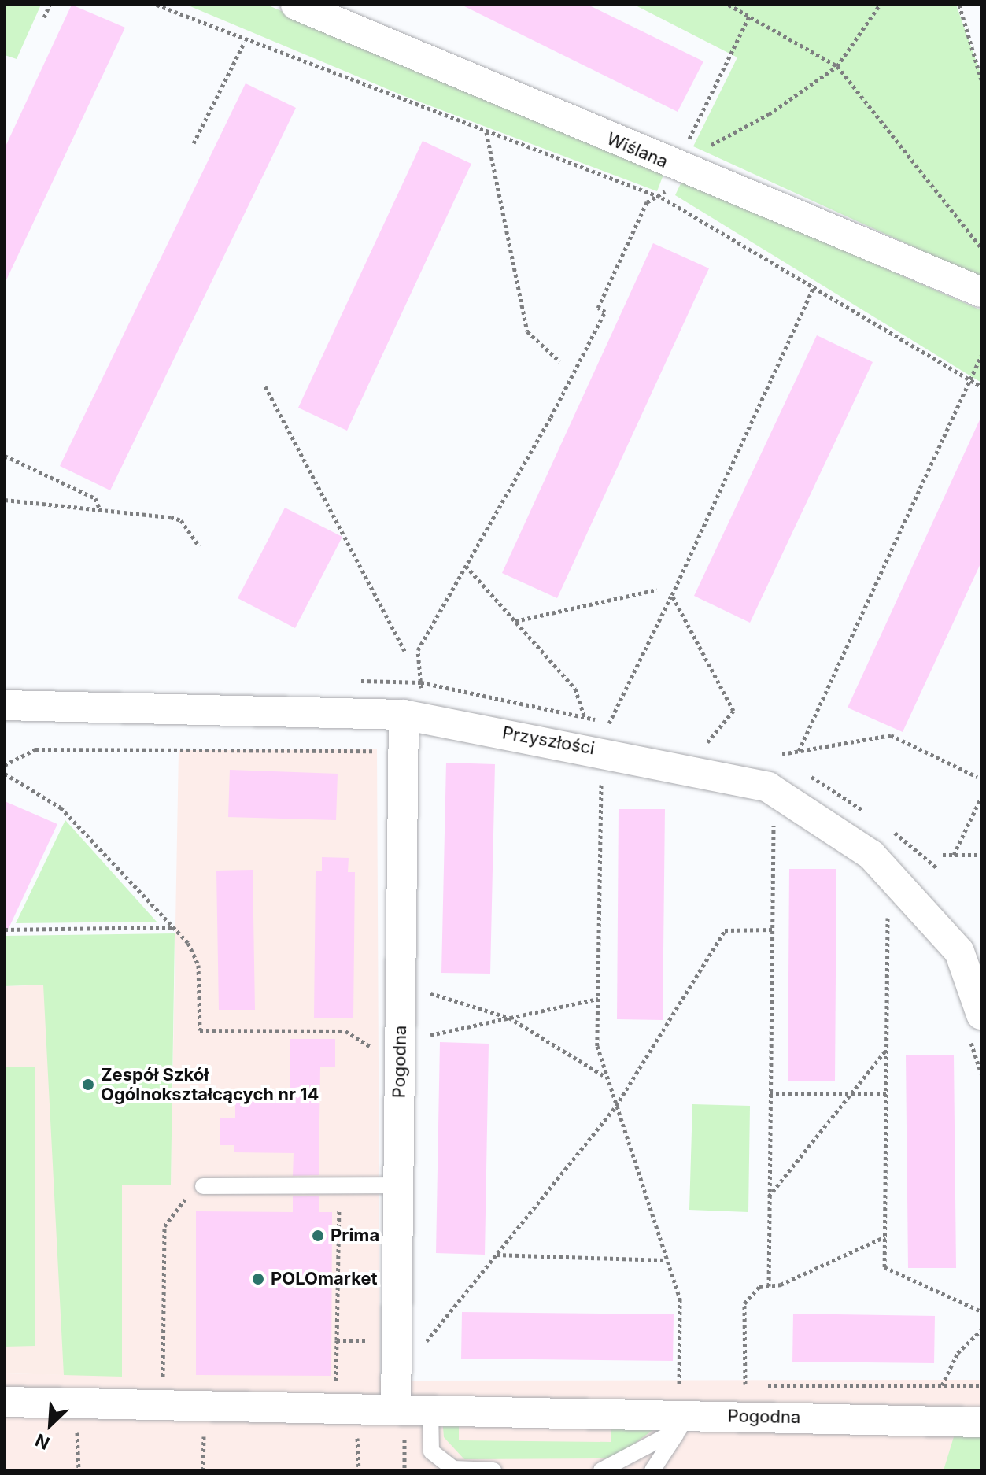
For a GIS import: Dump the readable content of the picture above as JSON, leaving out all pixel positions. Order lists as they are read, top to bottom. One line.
{"streets":{"street":["Wiślana","Przyszłości","Pogodna"]},"crossings":[["Przyszłości","Pogodna"]],"places":["Zespół Szkół Ogólnokształcących nr 14","Prima","POLOmarket"],"north":"bottom left"}
